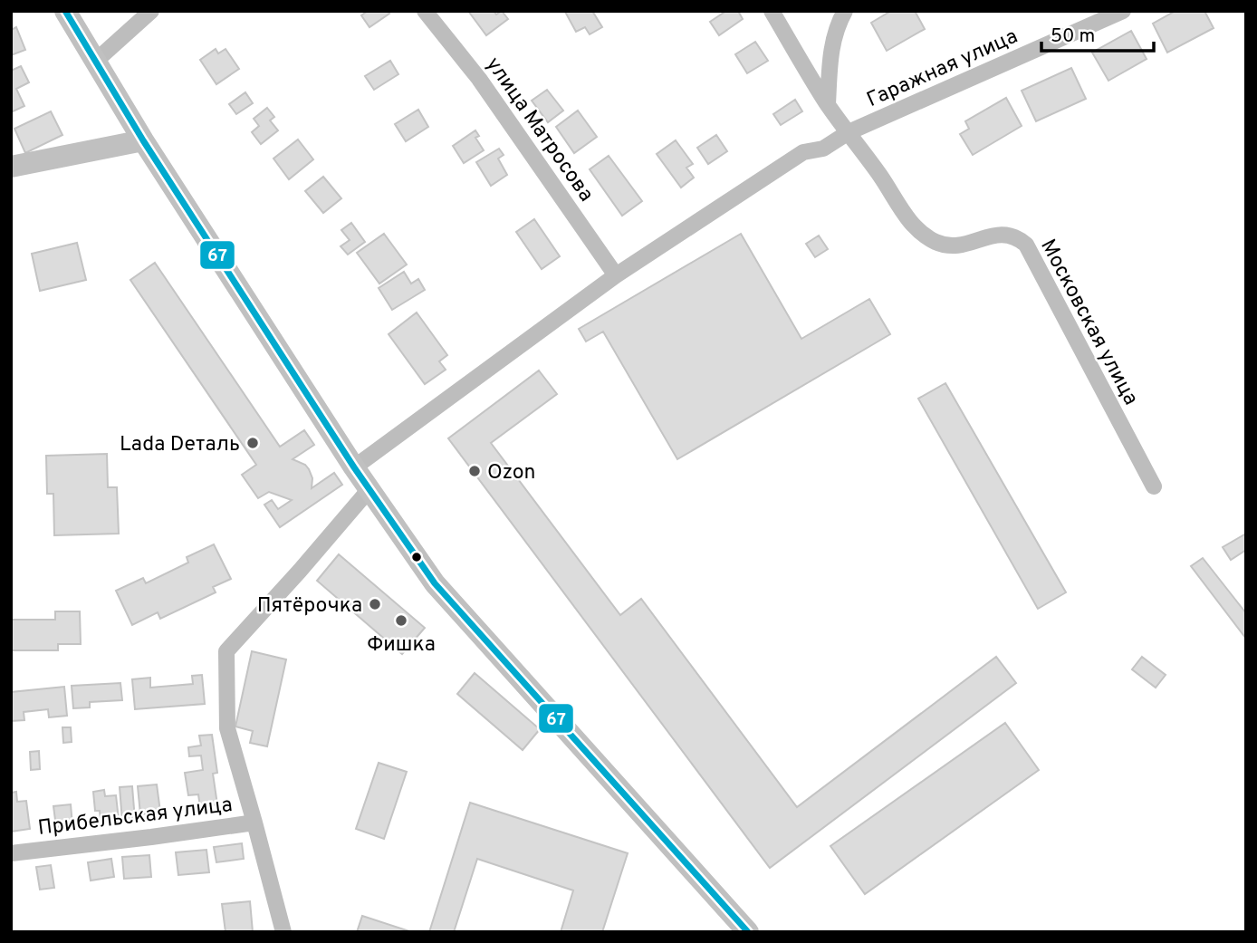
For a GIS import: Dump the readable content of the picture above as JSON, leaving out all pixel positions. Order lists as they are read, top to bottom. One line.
{"streets":{"street":["Гаражная улица","улица Матросова","Московская улица","Прибельская улица"]},"crossings":[["Гаражная улица","улица Матросова"],["Гаражная улица","Московская улица"]],"places":["Lada Dеталь","Ozon","Пятёрочка","Фишка"],"lines":["transit line 67"],"scale_bar":"50 m"}
